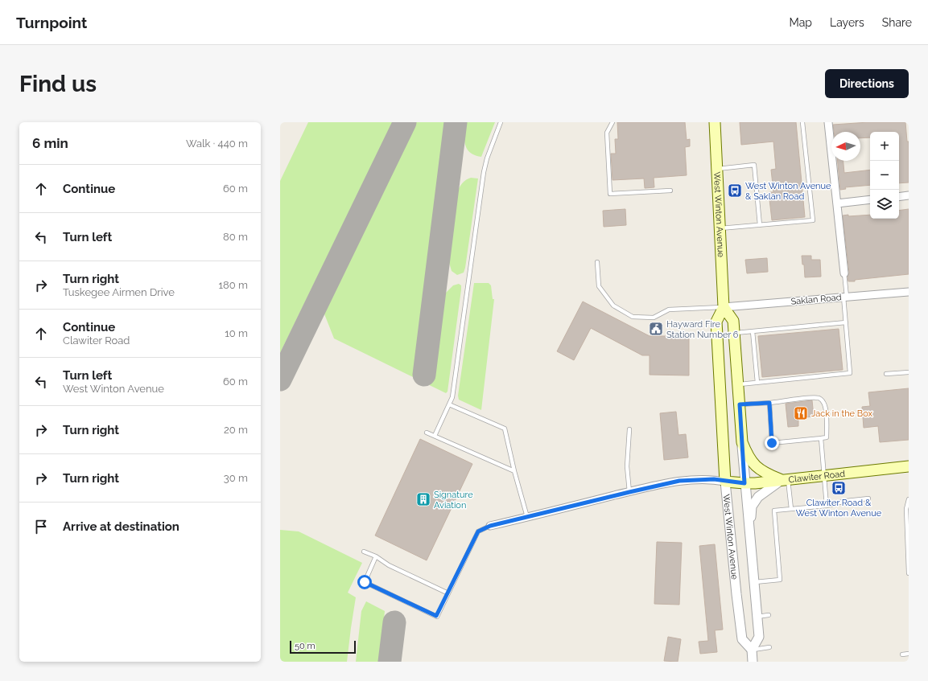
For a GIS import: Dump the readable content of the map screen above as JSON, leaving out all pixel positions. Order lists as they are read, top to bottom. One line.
{"streets":{"main road":["West Winton Avenue","Clawiter Road"],"street":["Saklan Road"]},"crossings":[["West Winton Avenue","Saklan Road"],["West Winton Avenue","Clawiter Road"]],"places":{"bus stop":["West Winton Avenue & Saklan Road","Clawiter Road & West Winton Avenue"],"public building":["Hayward Fire Station Number 6"],"restaurant":["Jack in the Box"],"building":["Signature Aviation"]},"scale_bar":"50 m","north":"left","page":{"header":"Turnpoint","nav":["Map","Layers","Share"],"buttons":"Directions","title":"Find us","heading":["6 min","Walk · 440 m"],"map_buttons":["+","−"],"list":[["Continue","60 m"],["Turn left","80 m"],["Turn right","Tuskegee Airmen Drive","180 m"],["Continue","Clawiter Road","10 m"],["Turn left","West Winton Avenue","60 m"],["Turn right","20 m"],["Turn right","30 m"],"Arrive at destination"],"scale":"50 m"}}
